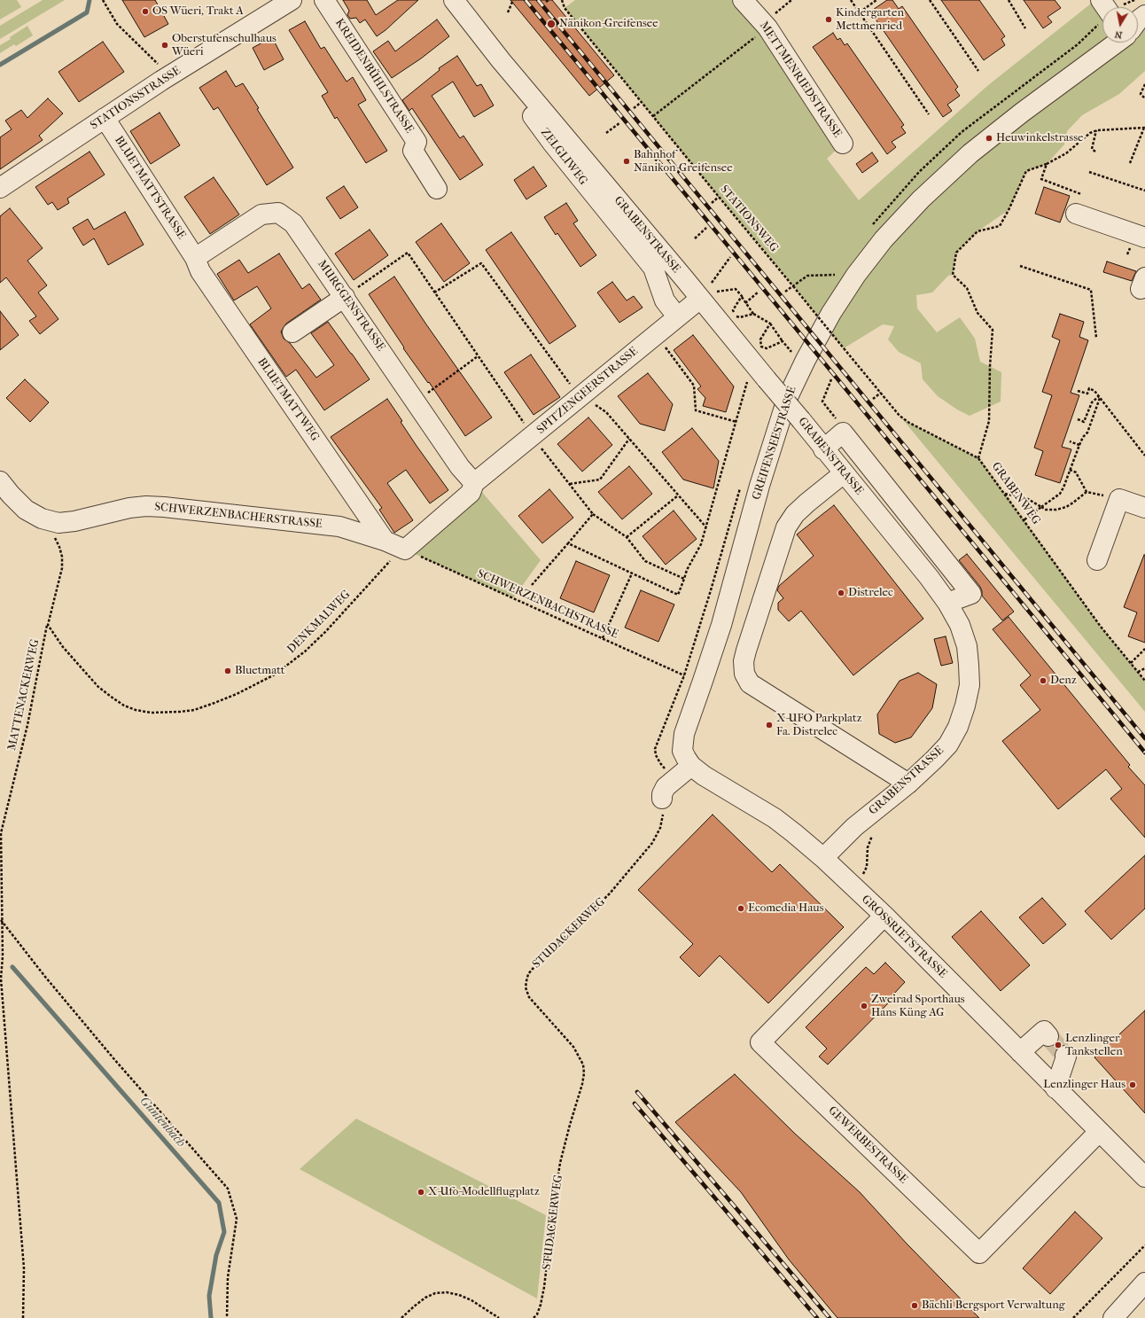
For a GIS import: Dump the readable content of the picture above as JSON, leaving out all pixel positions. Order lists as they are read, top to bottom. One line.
{"streets":{"street":["KREIDENBÜHLSTRASSE","METTMENRIEDSTRASSE","STATIONSSTRASSE","ZELGLIWEG","BLUETMATTSTRASSE","GRABENSTRASSE","MURGGENSTRASSE","SPITZENGEERSTRASSE","BLUETMATTWEG","GREIFENSEESTRASSE","SCHWERZENBACHERSTRASSE","GROSSRIETSTRASSE","GEWERBESTRASSE"],"path":["STATIONSWEG","GRABENWEG","SCHWERZENBACHSTRASSE","DENKMALWEG","MATTENACKERWEG","STUDACKERWEG"]},"crossings":[["STATIONSSTRASSE","BLUETMATTSTRASSE"],["ZELGLIWEG","SPITZENGEERSTRASSE"],["BLUETMATTSTRASSE","MURGGENSTRASSE"],["BLUETMATTSTRASSE","BLUETMATTWEG"],["STATIONSWEG","GRABENWEG"],["GRABENSTRASSE","SPITZENGEERSTRASSE"],["GRABENSTRASSE","GROSSRIETSTRASSE"],["MURGGENSTRASSE","SPITZENGEERSTRASSE"],["MURGGENSTRASSE","BLUETMATTWEG"],["SPITZENGEERSTRASSE","SCHWERZENBACHERSTRASSE"],["SPITZENGEERSTRASSE","SCHWERZENBACHSTRASSE"],["SPITZENGEERSTRASSE","DENKMALWEG"],["BLUETMATTWEG","SCHWERZENBACHERSTRASSE"],["GREIFENSEESTRASSE","GROSSRIETSTRASSE"],["SCHWERZENBACHERSTRASSE","SCHWERZENBACHSTRASSE"],["SCHWERZENBACHERSTRASSE","DENKMALWEG"],["SCHWERZENBACHSTRASSE","DENKMALWEG"],["DENKMALWEG","MATTENACKERWEG"],["GROSSRIETSTRASSE","GEWERBESTRASSE"]],"water":["Guntenbach"],"places":["OS Wüeri, Trakt A","Kindergarten Mettmenried","Nänikon-Greifensee","Oberstufenschulhaus Wüeri","Heuwinkelstrasse","Bahnhof Nänikon-Greifensee","Distrelec","Bluetmatt","Denz","X-UFO Parkplatz Fa. Distrelec","Ecomedia Haus","Zweirad Sporthaus Hans Küng AG","Lenzlinger Tankstellen","Lenzlinger Haus","X-Ufo-Modellflugplatz","Bächli Bergsport Verwaltung"],"north":"bottom"}
